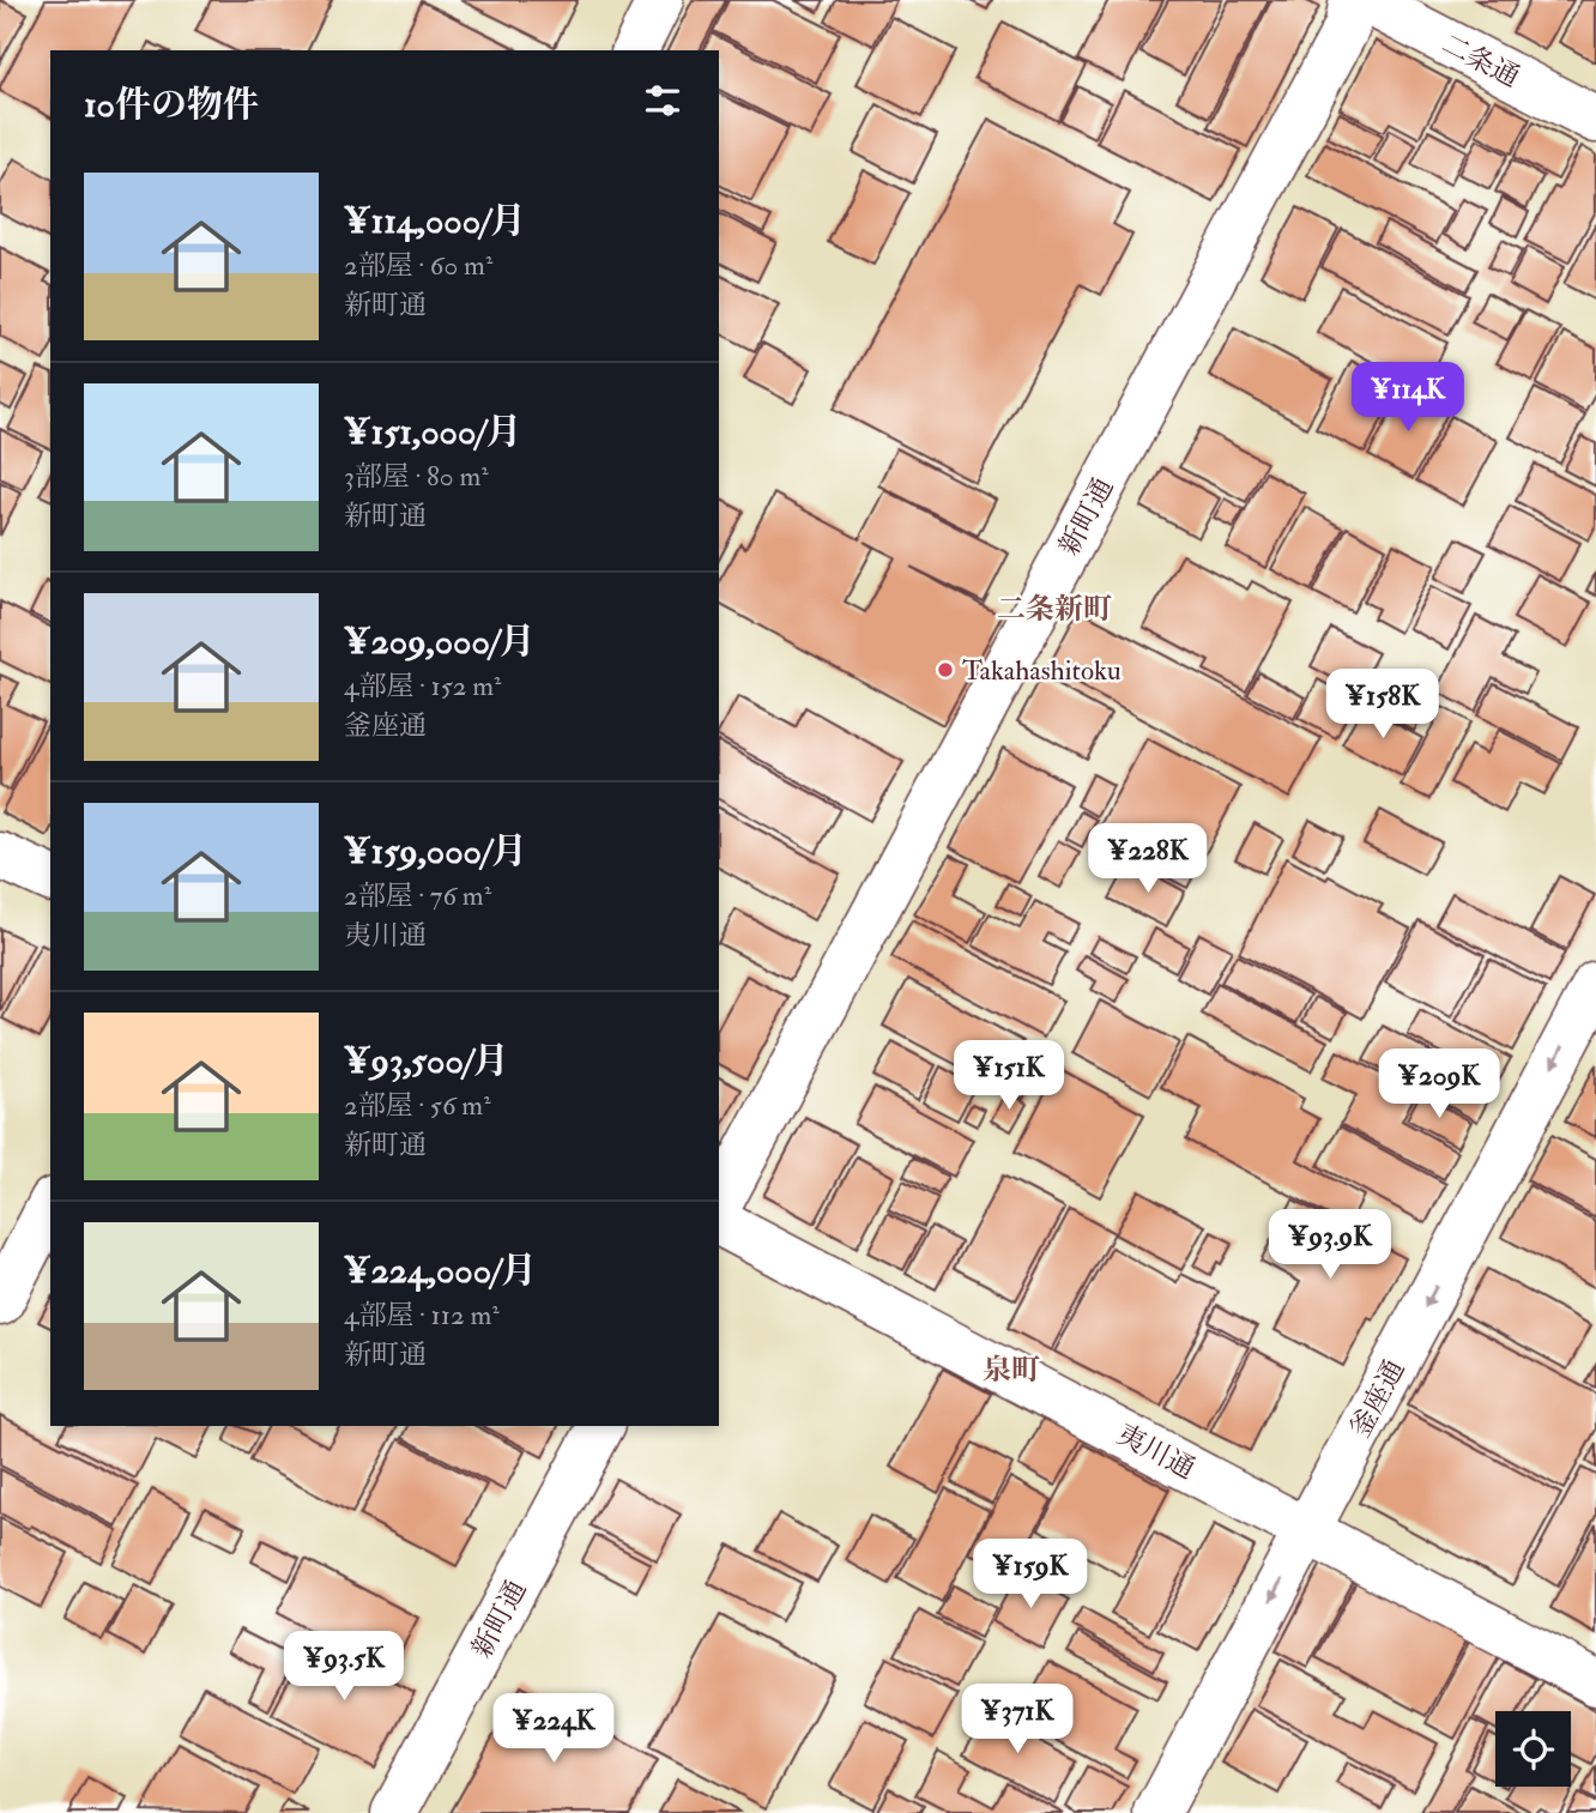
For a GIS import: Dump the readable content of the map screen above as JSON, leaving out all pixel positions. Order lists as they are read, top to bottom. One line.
{"streets":{"street":["二条通","新町通","釜座通","夷川通"]},"crossings":[["釜座通","夷川通"]],"one_way":["釜座通"],"districts":["二条新町","泉町"],"places":["Takahashitoku"],"page":{"heading":"10件の物件","list":[{"name":"¥114,000/月","note":"2部屋 · 60 m² · 新町通"},{"name":"¥151,000/月","note":"3部屋 · 80 m² · 新町通"},{"name":"¥209,000/月","note":"4部屋 · 152 m² · 釜座通"},{"name":"¥159,000/月","note":"2部屋 · 76 m² · 夷川通"},{"name":"¥93,500/月","note":"2部屋 · 56 m² · 新町通"},{"name":"¥224,000/月","note":"4部屋 · 112 m² · 新町通"}],"price":["¥114K","¥158K","¥228K","¥151K","¥209K","¥93.9K","¥159K","¥93.5K","¥371K","¥224K"]}}
